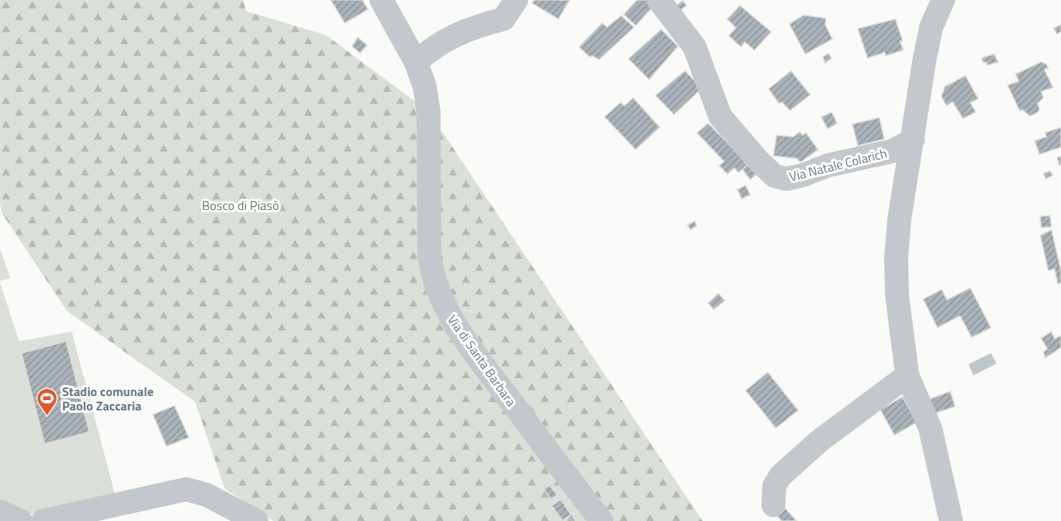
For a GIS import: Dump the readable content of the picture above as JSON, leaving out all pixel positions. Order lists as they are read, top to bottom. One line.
{"streets":{"street":["Via Natale Colarich","Via di Santa Barbara"]},"parks":["Bosco di Piasò"],"places":{"sports":["Stadio comunale Paolo Zaccaria"]}}
